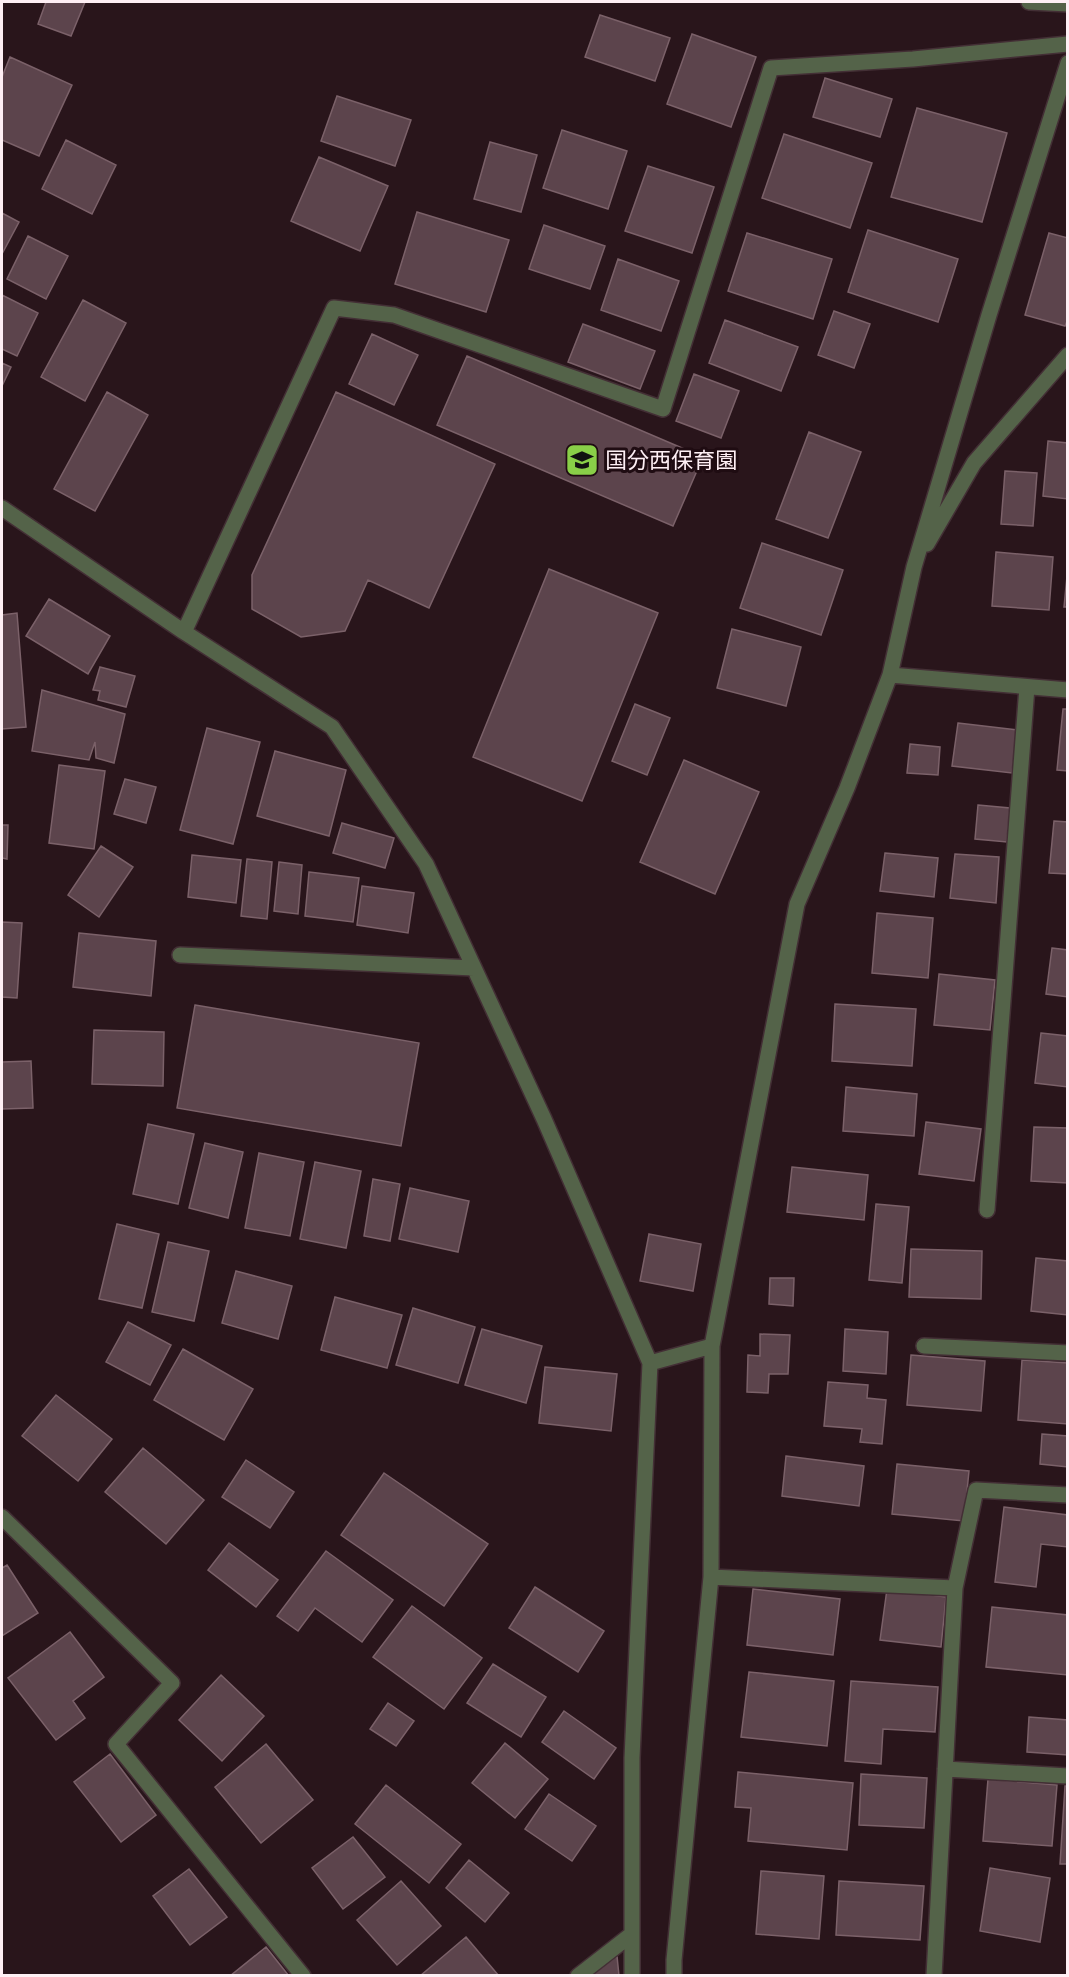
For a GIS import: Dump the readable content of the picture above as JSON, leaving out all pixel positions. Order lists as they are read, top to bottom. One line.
{"places":{"school or university":["国分西保育園"]}}
